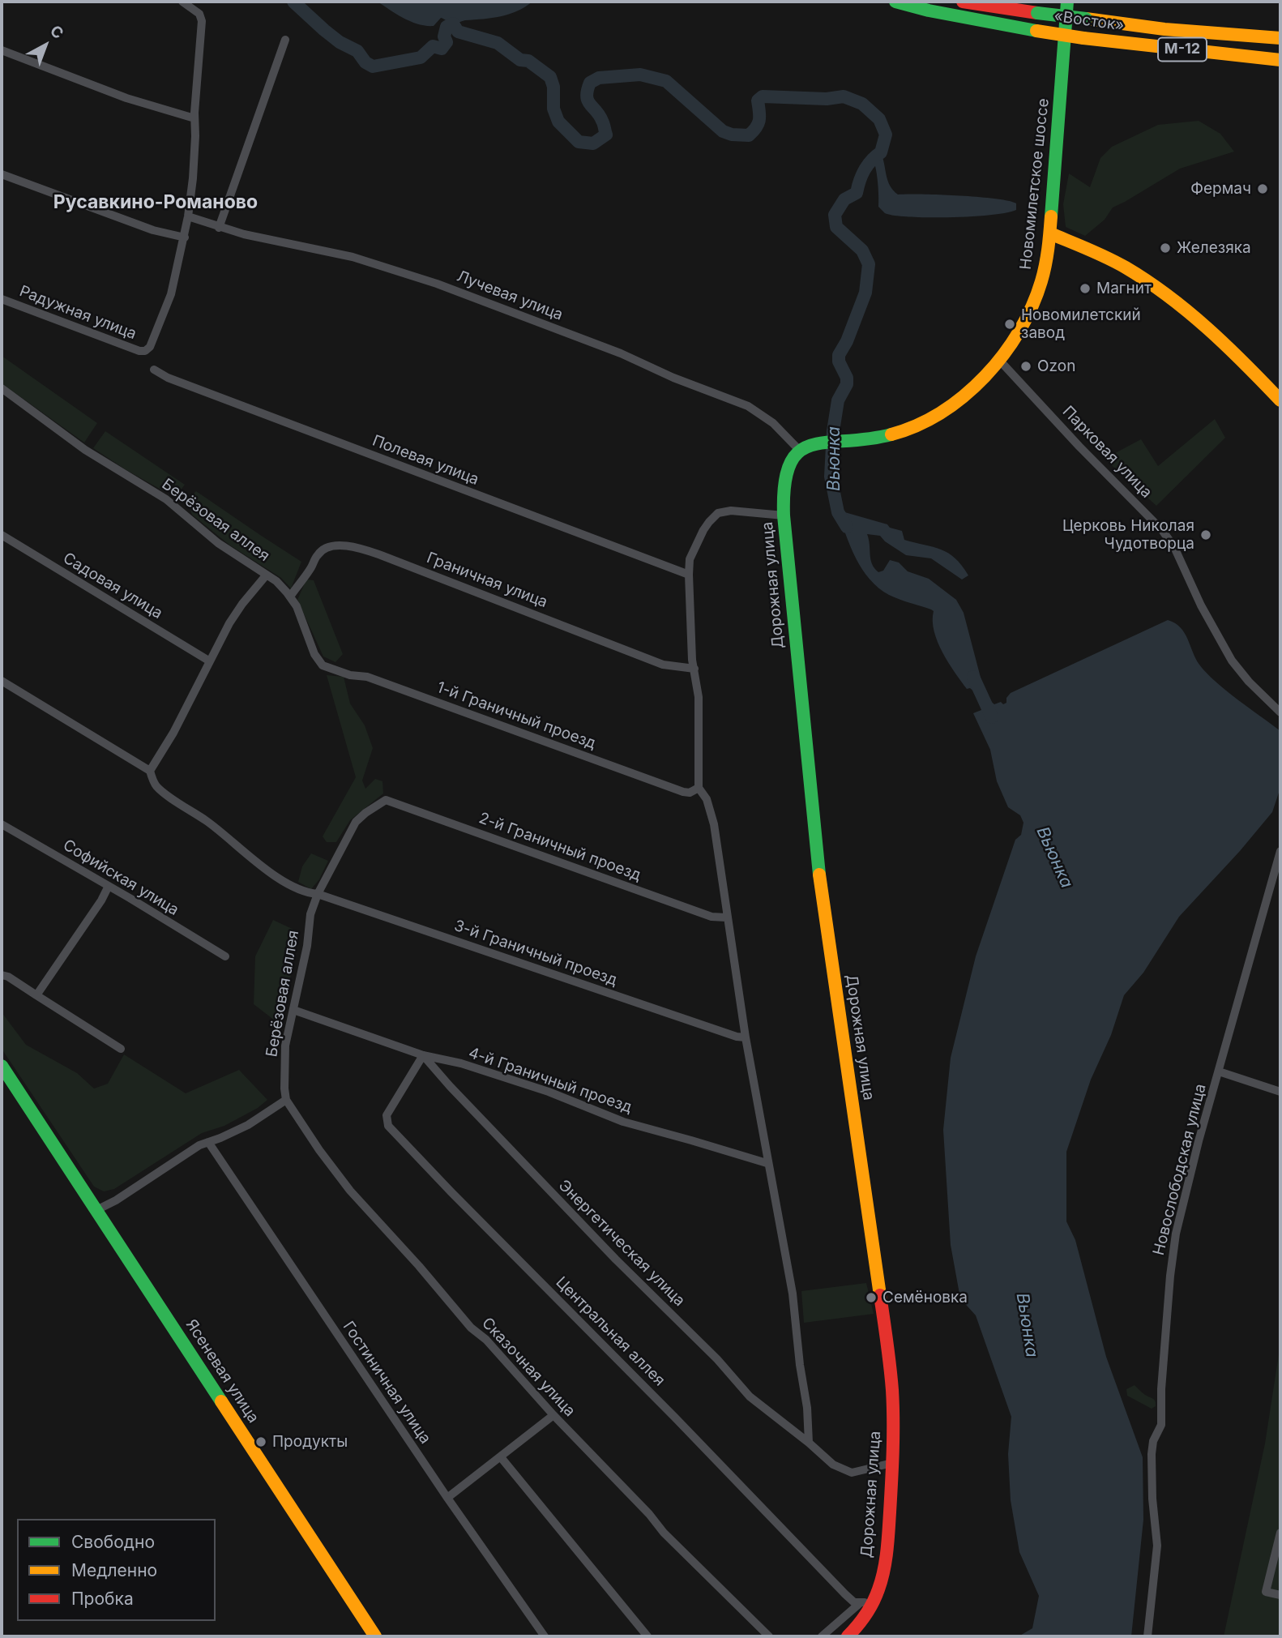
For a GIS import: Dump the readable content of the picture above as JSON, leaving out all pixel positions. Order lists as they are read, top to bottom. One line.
{"streets":{"main road":["«Восток»","М-12","Новомилетское шоссе","Дорожная улица","Ясеневая улица"],"street":["Лучевая улица","Радужная улица","Парковая улица","Полевая улица","Берёзовая аллея","Граничная улица","Садовая улица","1-й Граничный проезд","2-й Граничный проезд","Софийская улица","3-й Граничный проезд","4-й Граничный проезд","Новослободская улица","Энергетическая улица","Центральная аллея","Сказочная улица","Гостиничная улица"]},"crossings":[["Новомилетское шоссе","Лучевая улица"],["Новомилетское шоссе","Парковая улица"],["Новомилетское шоссе","Дорожная улица"],["Лучевая улица","Дорожная улица"],["Берёзовая аллея","Граничная улица"],["Берёзовая аллея","1-й Граничный проезд"],["Берёзовая аллея","2-й Граничный проезд"],["Берёзовая аллея","3-й Граничный проезд"],["Берёзовая аллея","4-й Граничный проезд"],["Берёзовая аллея","Сказочная улица"],["Дорожная улица","Энергетическая улица"],["4-й Граничный проезд","Энергетическая улица"],["4-й Граничный проезд","Центральная аллея"],["Энергетическая улица","Центральная аллея"]],"districts":["Русавкино-Романово"],"water":["Вьюнка"],"places":["Фермач","Железяка","Магнит","Новомилетский завод","Ozon","Церковь Николая Чудотворца","Семёновка","Продукты"],"legend":["Свободно","Медленно","Пробка"],"north":"top right"}
